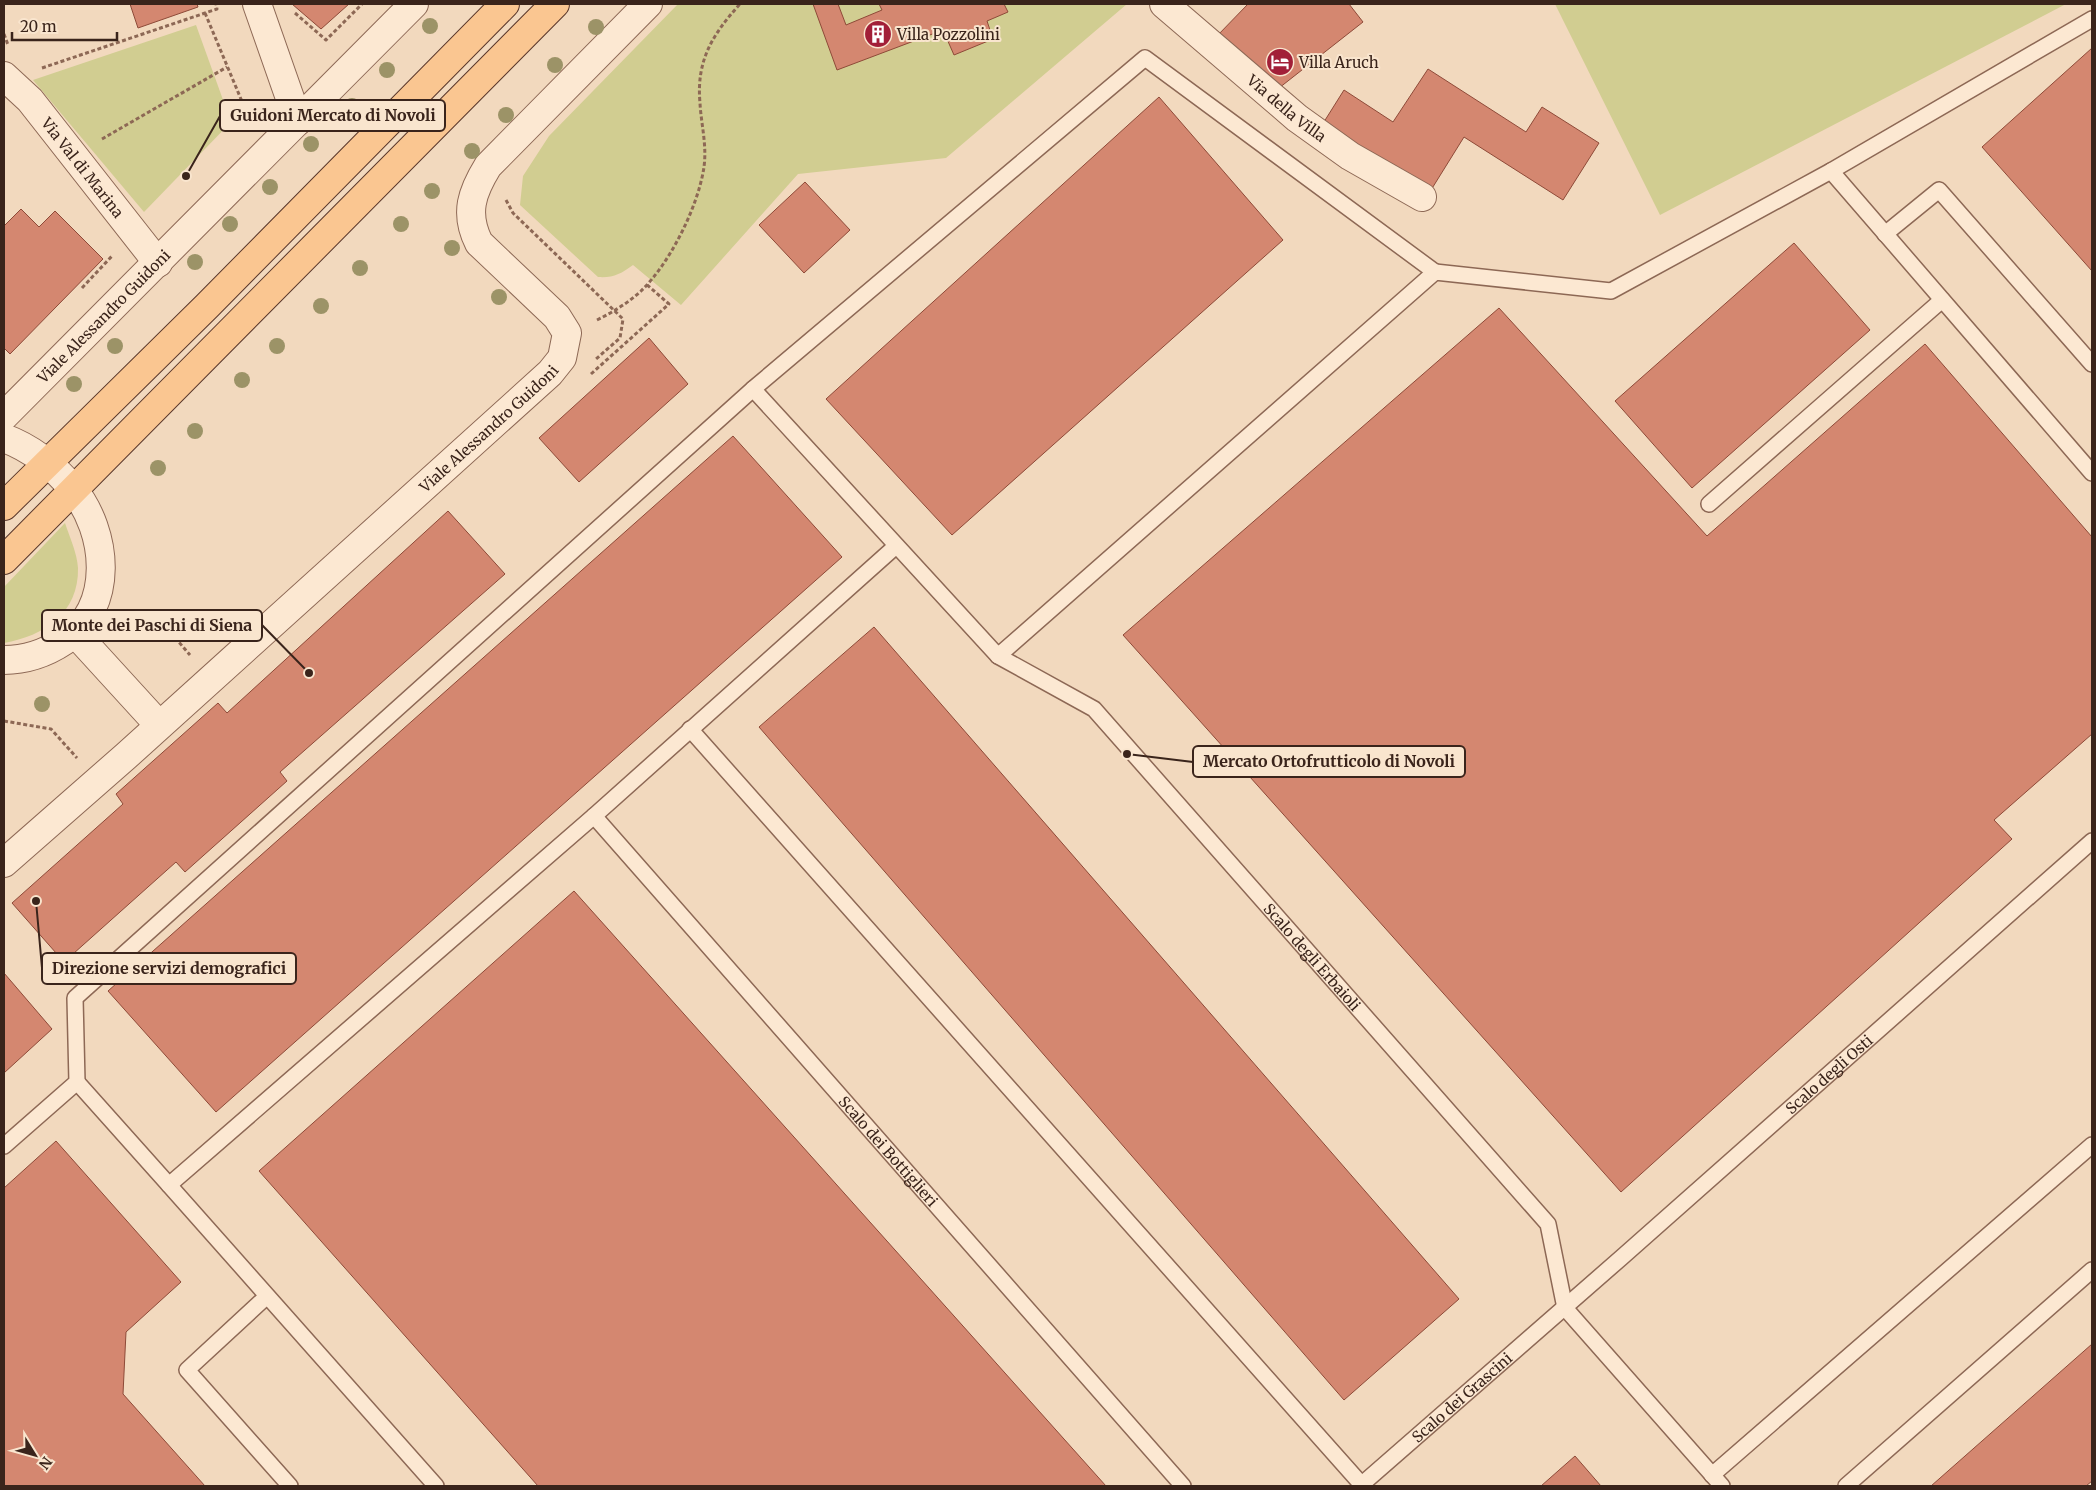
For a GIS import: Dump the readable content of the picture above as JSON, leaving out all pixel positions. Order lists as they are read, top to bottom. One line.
{"streets":{"street":["Via della Villa","Via Val di Marina","Viale Alessandro Guidoni"],"lane":["Scalo degli Erbaioli","Scalo degli Osti","Scalo dei Bottiglieri","Scalo dei Grascini"]},"crossings":[["Via Val di Marina","Viale Alessandro Guidoni"],["Scalo degli Erbaioli","Scalo degli Osti"],["Scalo degli Erbaioli","Scalo dei Grascini"],["Scalo degli Osti","Scalo dei Grascini"]],"places":{"building":["Villa Pozzolini"],"hotel":["Villa Aruch"],"other":["Guidoni Mercato di Novoli","Monte dei Paschi di Siena","Mercato Ortofrutticolo di Novoli","Direzione servizi demografici"]},"scale_bar":"20 m","north":"bottom right"}
